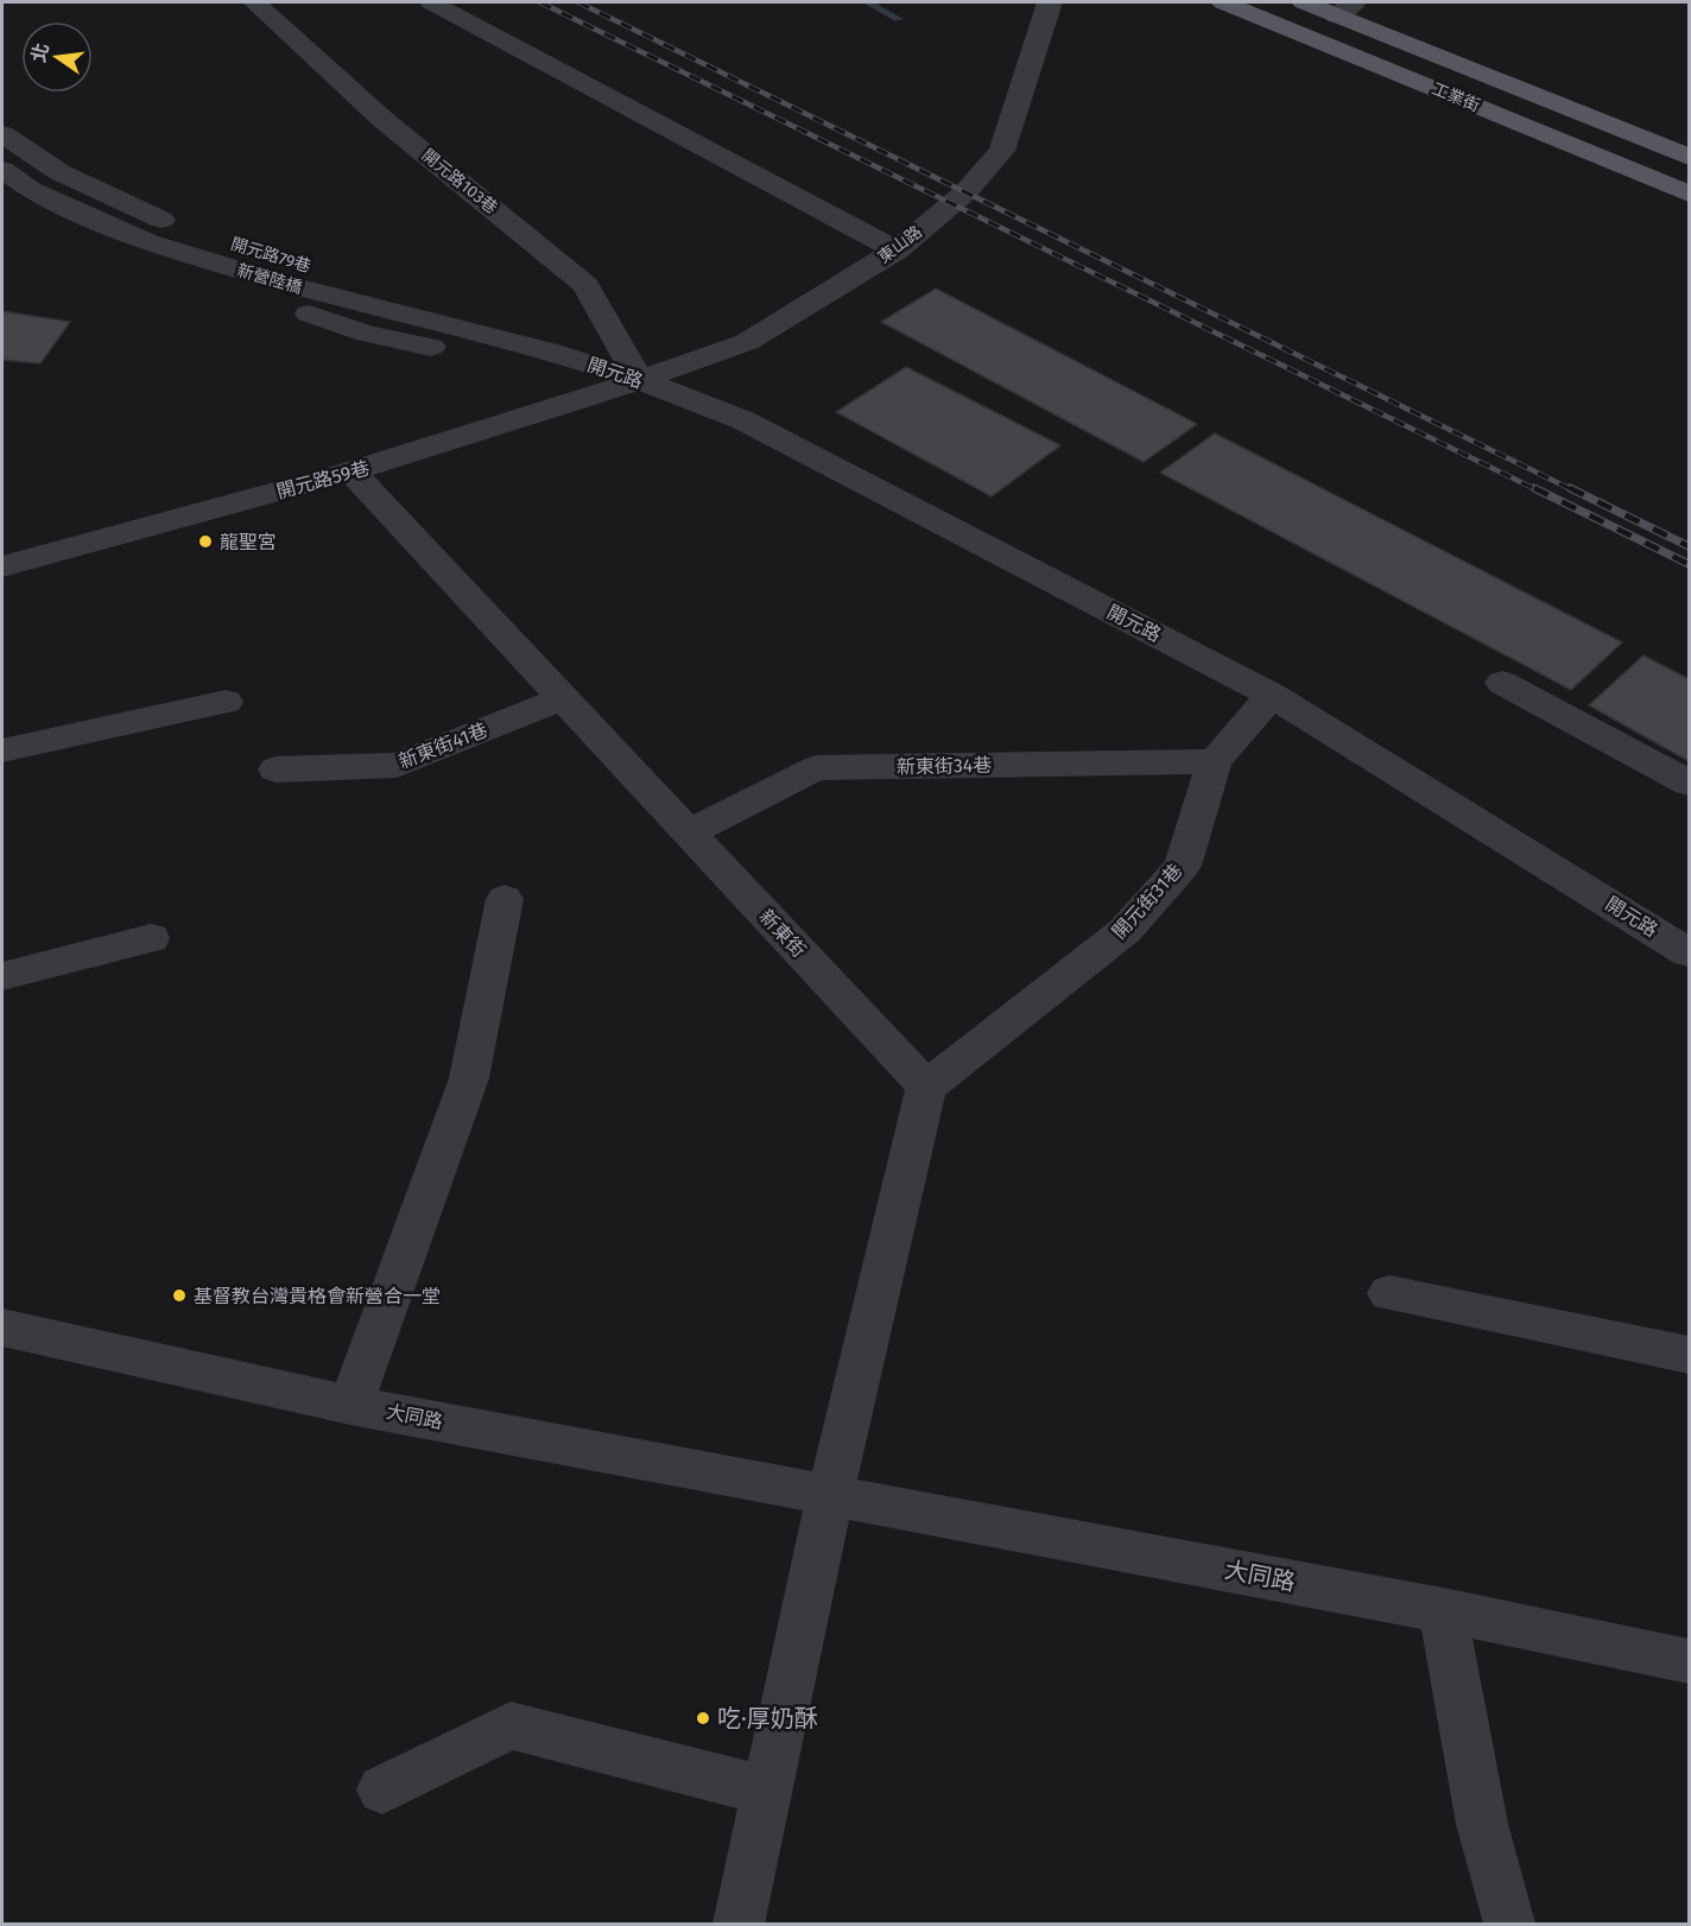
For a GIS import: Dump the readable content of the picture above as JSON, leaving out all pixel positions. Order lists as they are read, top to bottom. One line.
{"streets":{"main road":["工業街"],"street":["開元路103巷","東山路","開元路79巷","新營陸橋","開元路","開元路59巷","新東街41巷","新東街34巷","開元街31巷","新東街","大同路"]},"crossings":[["開元路103巷","東山路"],["開元路103巷","開元路"],["開元路103巷","開元路59巷"],["東山路","開元路"],["東山路","開元路59巷"],["開元路79巷","新營陸橋"],["開元路79巷","開元路"],["新營陸橋","開元路"],["開元路","開元路59巷"],["開元路","開元街31巷"],["開元路59巷","新東街"],["新東街41巷","新東街"],["新東街34巷","開元街31巷"],["新東街34巷","新東街"],["開元街31巷","新東街"]],"places":["龍聖宮","基督教台灣貴格會新營合一堂","吃·厚奶酥"],"north":"left"}
